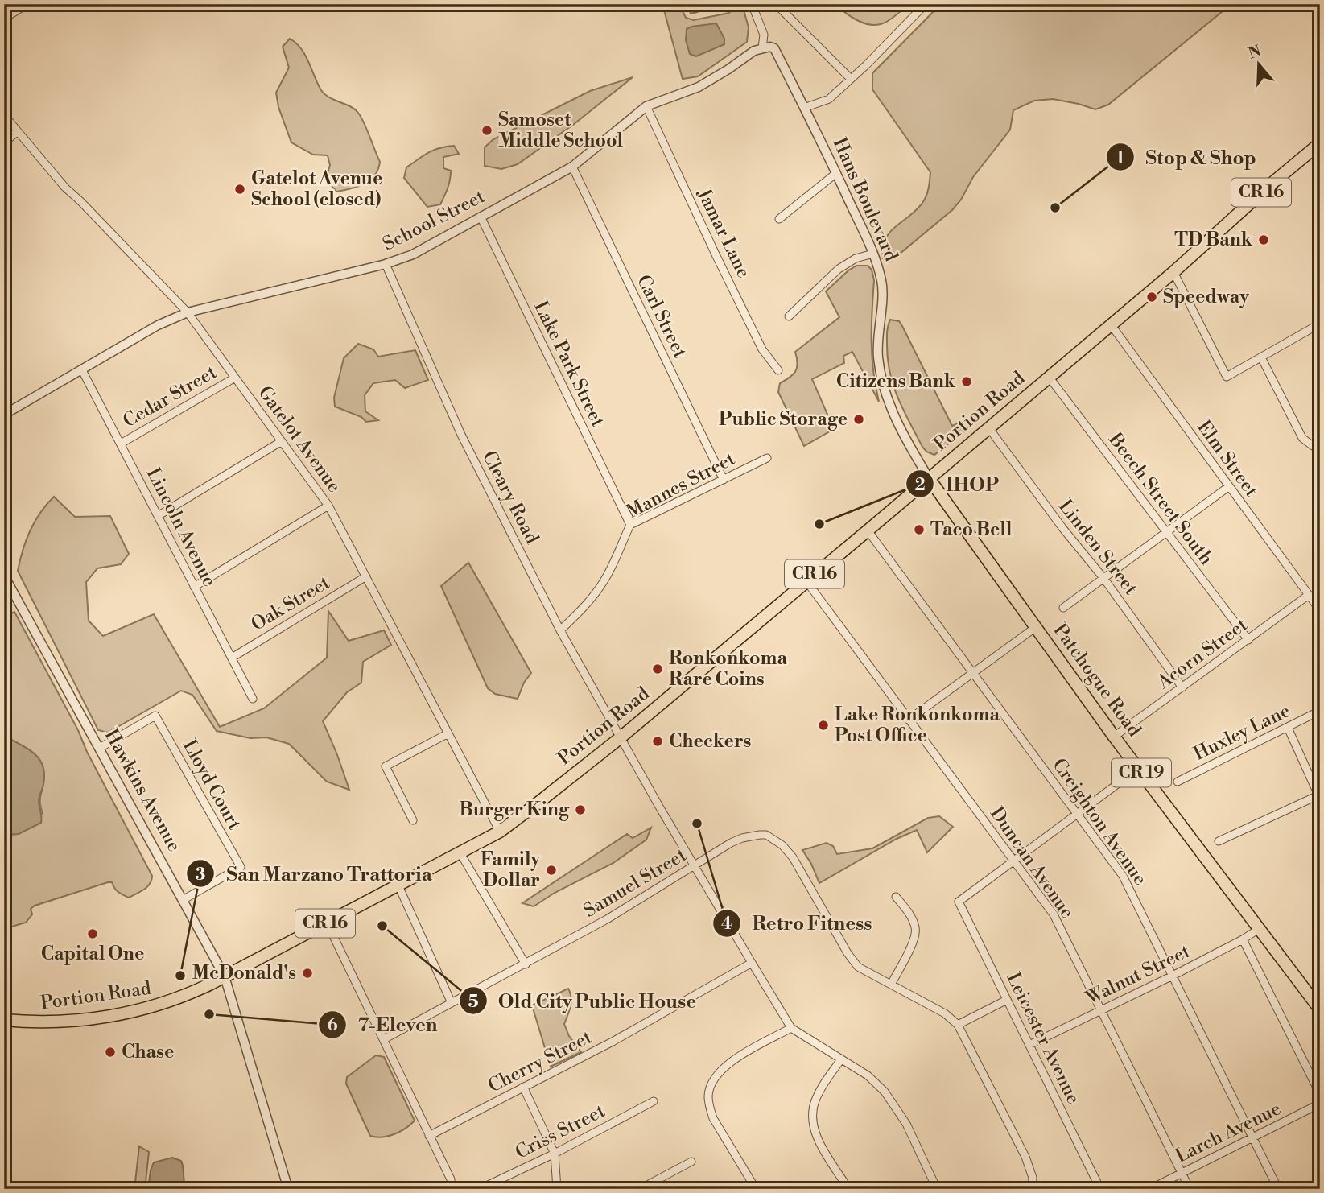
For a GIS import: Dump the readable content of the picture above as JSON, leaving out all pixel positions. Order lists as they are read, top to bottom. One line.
{"streets":{"main road":["CR 16","Portion Road","Patchogue Road","CR 19"],"street":["Hans Boulevard","School Street","Jamar Lane","Carl Street","Lake Park Street","Cedar Street","Gatelot Avenue","Elm Street","Mannes Street","Cleary Road","Beech Street South","Lincoln Avenue","Linden Street","Oak Street","Acorn Street","Huxley Lane","Lloyd Court","Hawkins Avenue","Creighton Avenue","Duncan Avenue","Samuel Street","Walnut Street","Leicester Avenue","Cherry Street","Criss Street","Larch Avenue"]},"crossings":[["Hans Boulevard","School Street"],["Hans Boulevard","Portion Road"],["Hans Boulevard","Patchogue Road"],["School Street","Jamar Lane"],["School Street","Carl Street"],["School Street","Lake Park Street"],["School Street","Gatelot Avenue"],["School Street","Cleary Road"],["School Street","Lincoln Avenue"],["Carl Street","Mannes Street"],["Lake Park Street","Mannes Street"],["Cedar Street","Gatelot Avenue"],["Cedar Street","Lincoln Avenue"],["Portion Road","Gatelot Avenue"],["Portion Road","Elm Street"],["Portion Road","Cleary Road"],["Portion Road","Beech Street South"],["Portion Road","Linden Street"],["Portion Road","Patchogue Road"],["Portion Road","Hawkins Avenue"],["Portion Road","Creighton Avenue"],["Portion Road","Duncan Avenue"],["Gatelot Avenue","Oak Street"],["Elm Street","Acorn Street"],["Mannes Street","Cleary Road"],["Cleary Road","Samuel Street"],["Cleary Road","Cherry Street"],["Beech Street South","Acorn Street"],["Lincoln Avenue","Oak Street"],["Linden Street","Acorn Street"],["Acorn Street","Patchogue Road"],["Patchogue Road","Walnut Street"],["Lloyd Court","Hawkins Avenue"],["Creighton Avenue","Walnut Street"],["Creighton Avenue","Larch Avenue"],["Duncan Avenue","Walnut Street"],["Duncan Avenue","Leicester Avenue"],["Duncan Avenue","Larch Avenue"],["Walnut Street","Leicester Avenue"]],"places":["Samoset Middle School","Gatelot Avenue School (closed)","Stop & Shop","TD Bank","Speedway","Citizens Bank","Public Storage","IHOP","Taco Bell","Ronkonkoma Rare Coins","Lake Ronkonkoma Post Office","Checkers","Burger King","Retro Fitness","Family Dollar","Old City Public House","Capital One","McDonald's","San Marzano Trattoria","7-Eleven","Chase"],"north":"top"}
